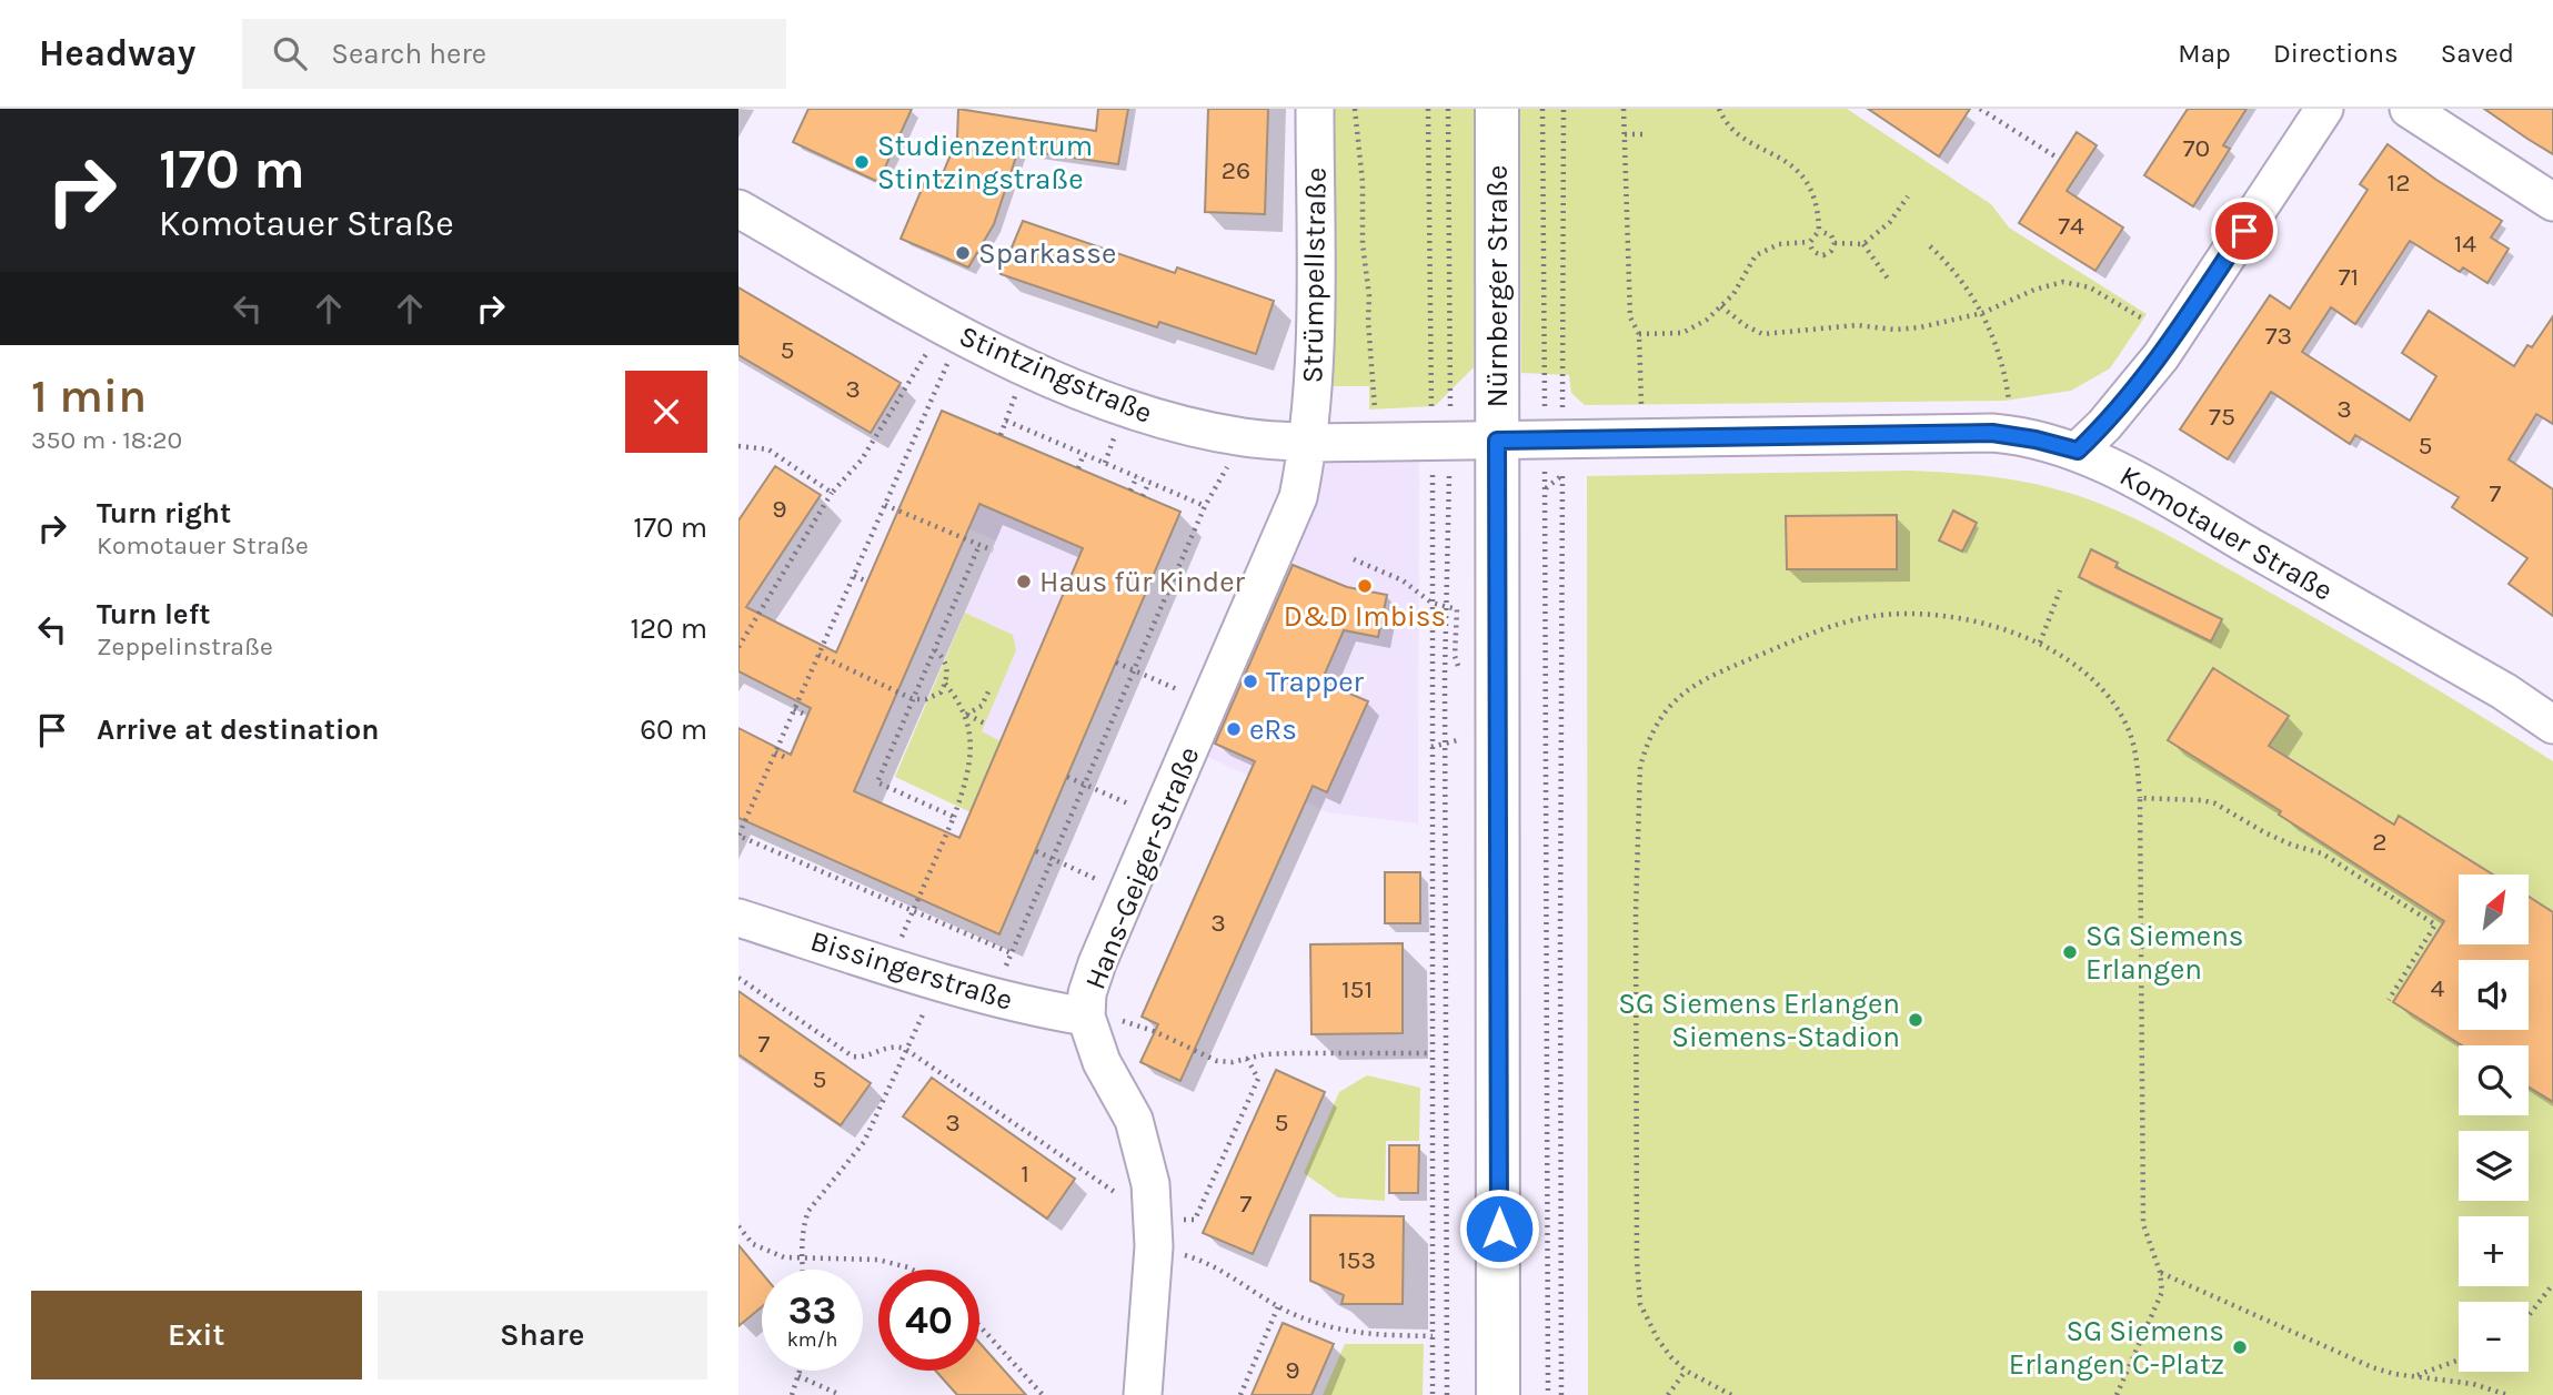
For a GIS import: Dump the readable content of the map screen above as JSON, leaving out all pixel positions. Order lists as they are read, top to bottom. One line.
{"streets":{"street":["Strümpellstraße","Nürnberger Straße","Stintzingstraße","Komotauer Straße","Hans-Geiger-Straße","Bissingerstraße"]},"crossings":[["Strümpellstraße","Stintzingstraße"],["Strümpellstraße","Hans-Geiger-Straße"],["Nürnberger Straße","Stintzingstraße"],["Nürnberger Straße","Komotauer Straße"],["Stintzingstraße","Komotauer Straße"],["Stintzingstraße","Hans-Geiger-Straße"],["Hans-Geiger-Straße","Bissingerstraße"]],"places":["Studienzentrum Stintzingstraße","Sparkasse","Haus für Kinder","D&D Imbiss","Trapper","eRs","SG Siemens Erlangen","SG Siemens Erlangen Siemens-Stadion","SG Siemens Erlangen C-Platz"],"house_numbers":["70","26","12","74","14","71","73","5","3","3","75","5","7","9","2","3","4","151","7","5","3","5","1","7","153","9"],"north":"top right","page":{"header":"Headway","search":"Search here","nav":["Map","Directions","Saved"],"turn":["170 m","Komotauer Straße"],"heading":["1 min","350 m · 18:20"],"list":[{"name":"Turn right","note":"Komotauer Straße","value":"170 m"},{"name":"Turn left","note":"Zeppelinstraße","value":"120 m"},{"name":"Arrive at destination","value":"60 m"}],"map_buttons":["+","−"],"speed":"33 km/h","limit":"40","buttons":["Exit","Share"]}}
